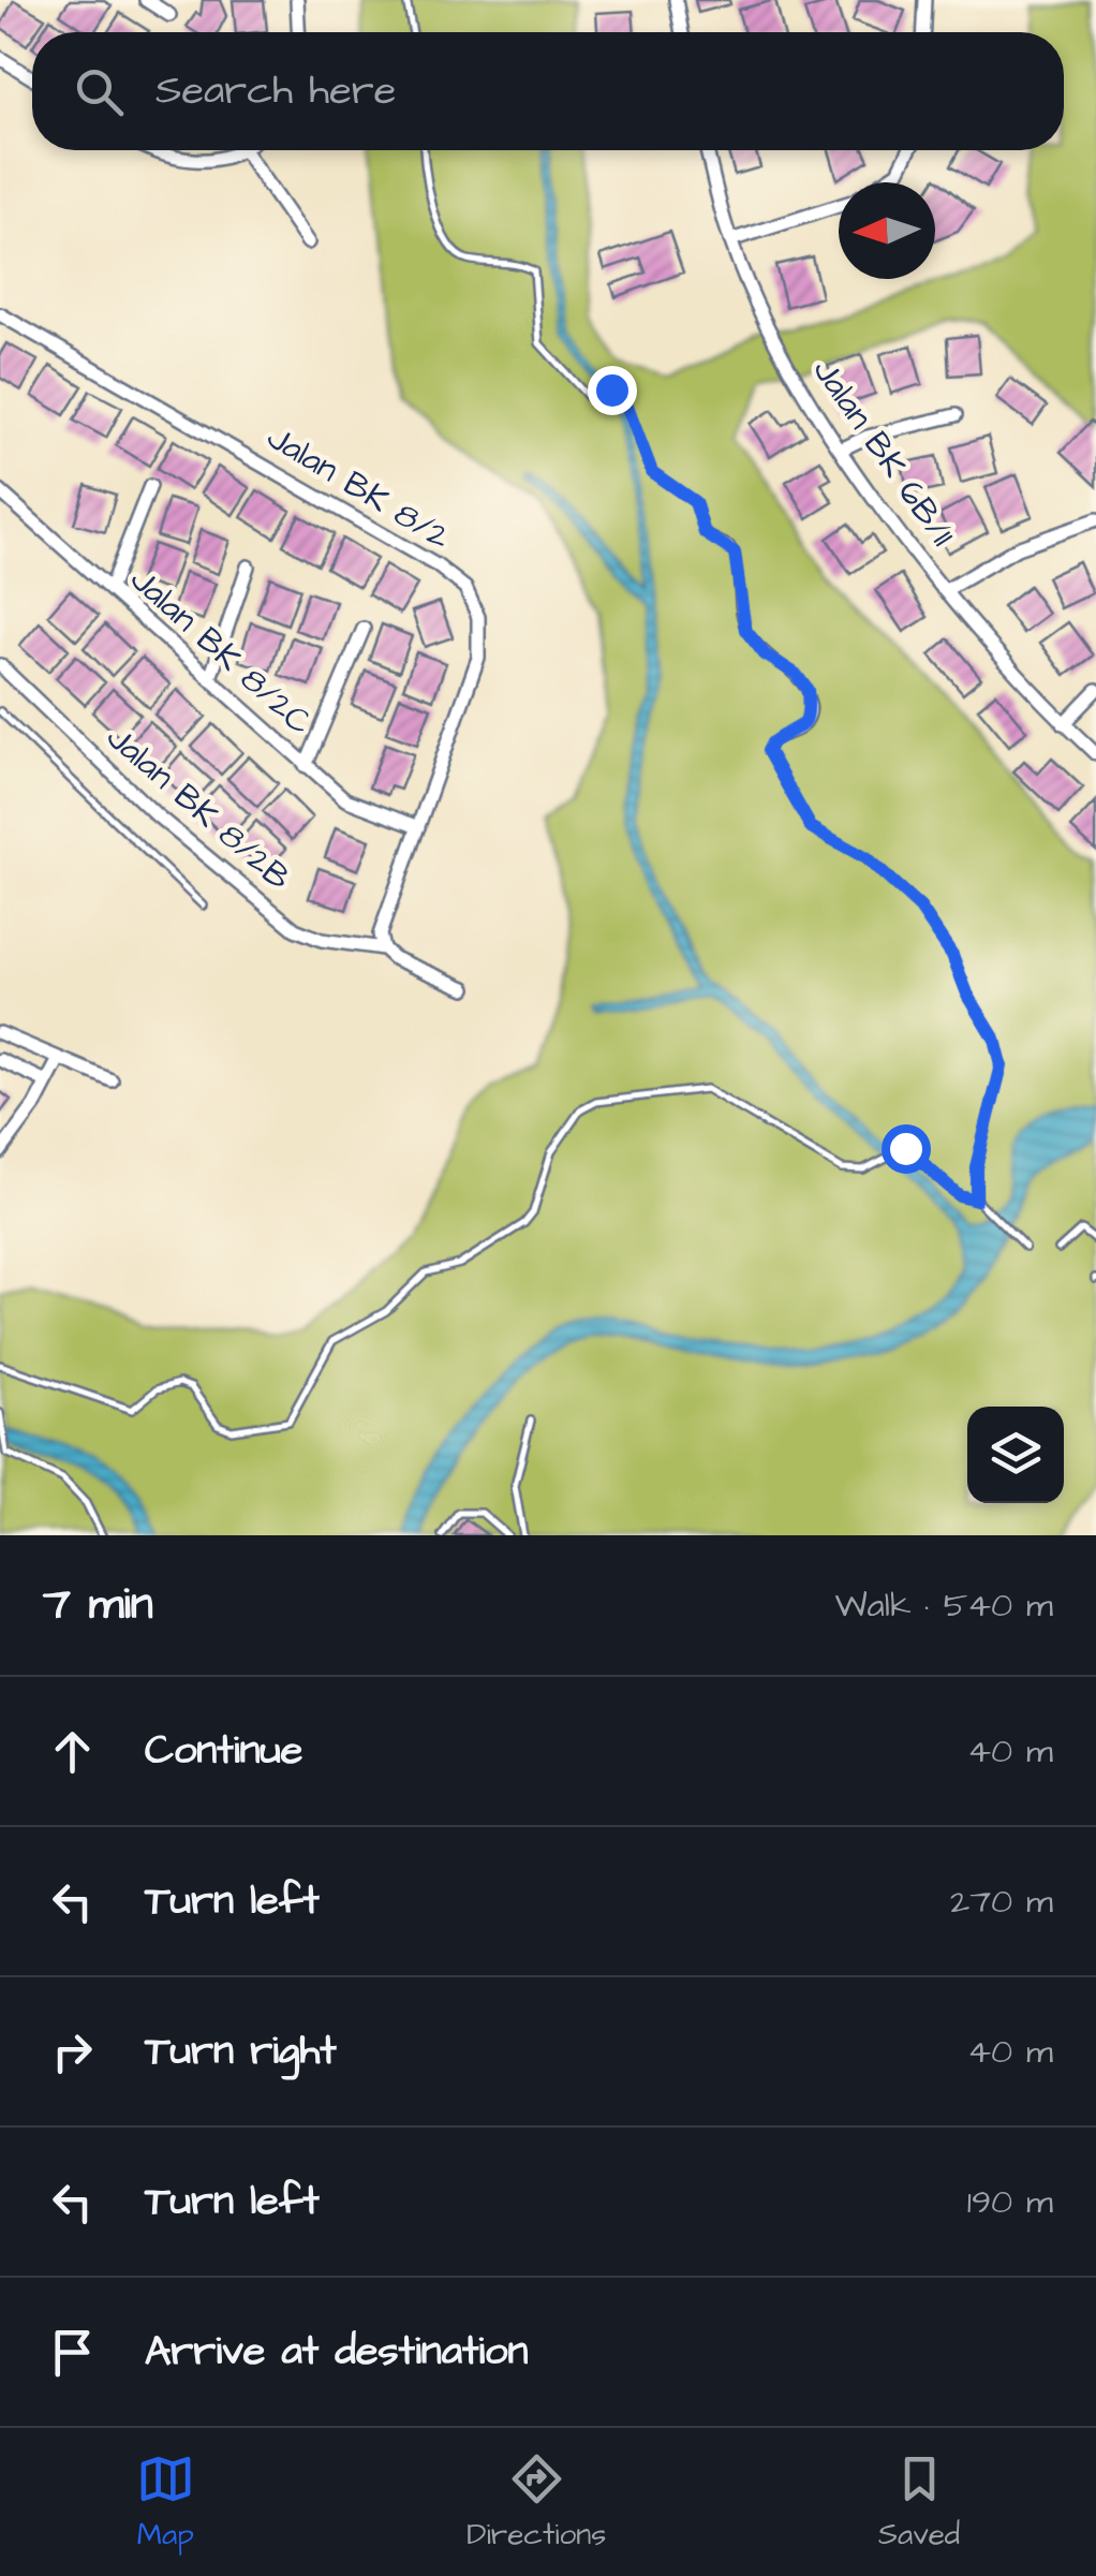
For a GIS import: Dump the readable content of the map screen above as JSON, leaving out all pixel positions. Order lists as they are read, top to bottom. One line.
{"streets":{"street":["Jalan BK 6B/11","Jalan BK 8/2","Jalan BK 8/2C","Jalan BK 8/2B"]},"crossings":[["Jalan BK 8/2","Jalan BK 8/2C"],["Jalan BK 8/2","Jalan BK 8/2B"]],"north":"left","page":{"search":"Search here","heading":["7 min","Walk · 540 m"],"list":[["Continue","40 m"],["Turn left","270 m"],["Turn right","40 m"],["Turn left","190 m"],"Arrive at destination"],"nav":["Map","Directions","Saved"]}}
